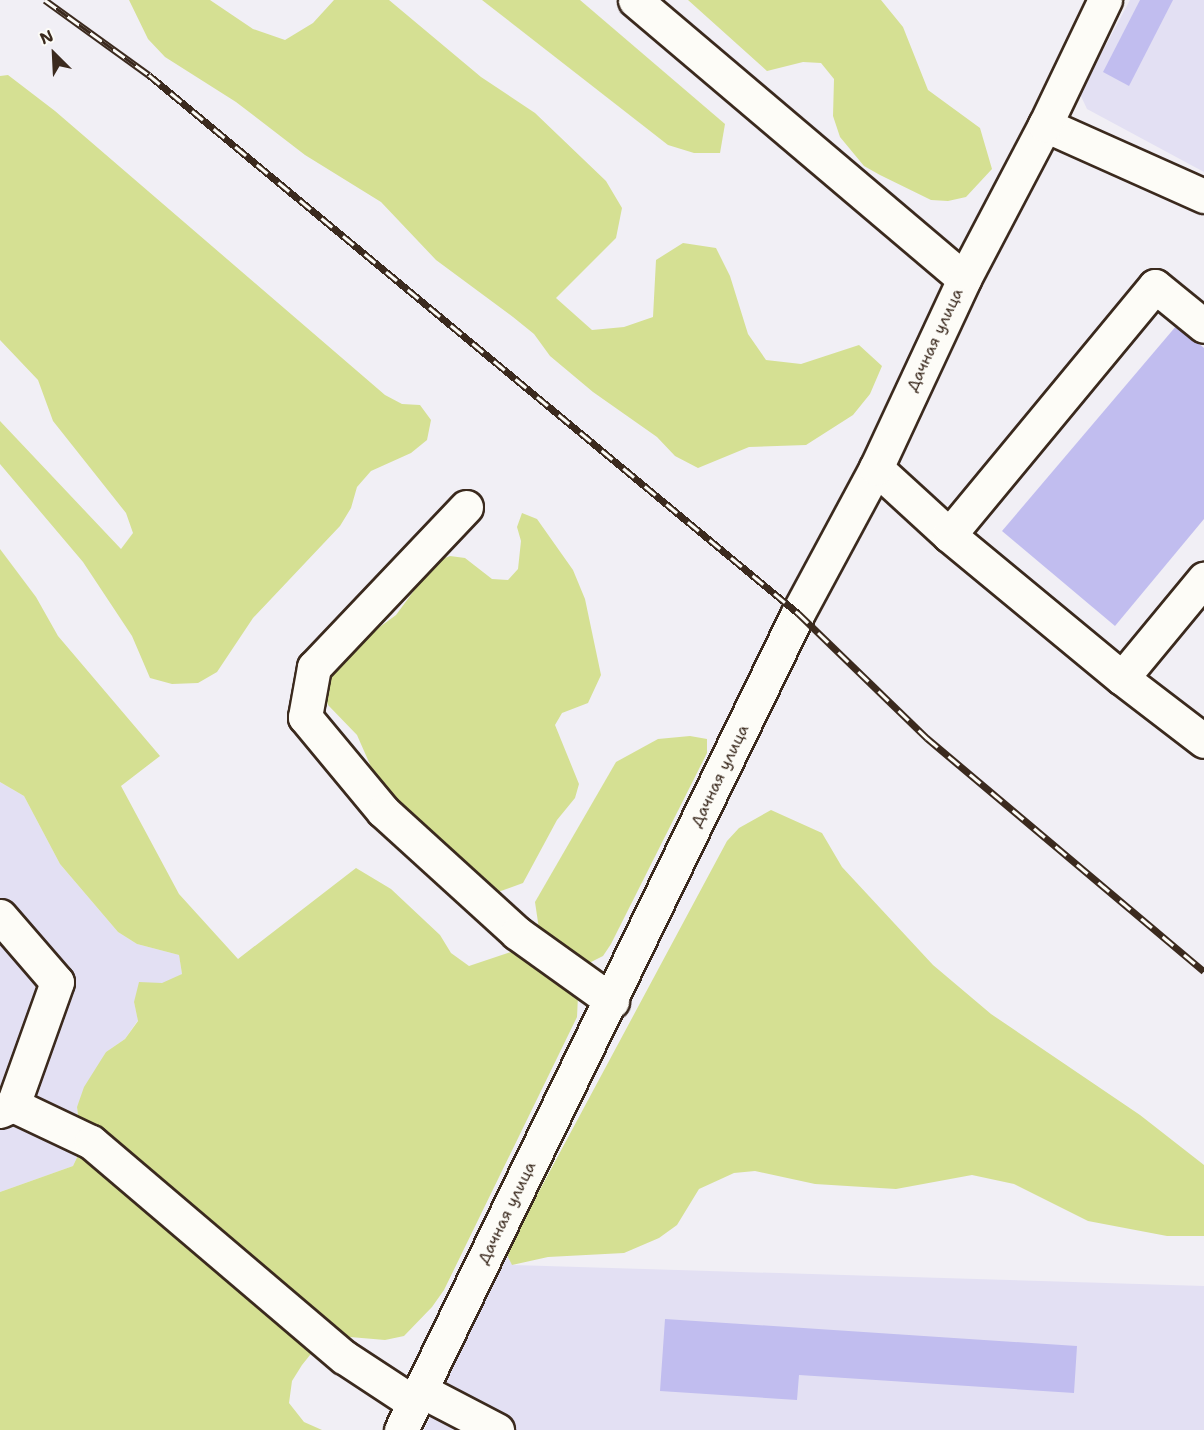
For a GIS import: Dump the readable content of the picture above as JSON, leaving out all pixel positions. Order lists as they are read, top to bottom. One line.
{"streets":{"street":["Дачная улица"]},"north":"top left"}
